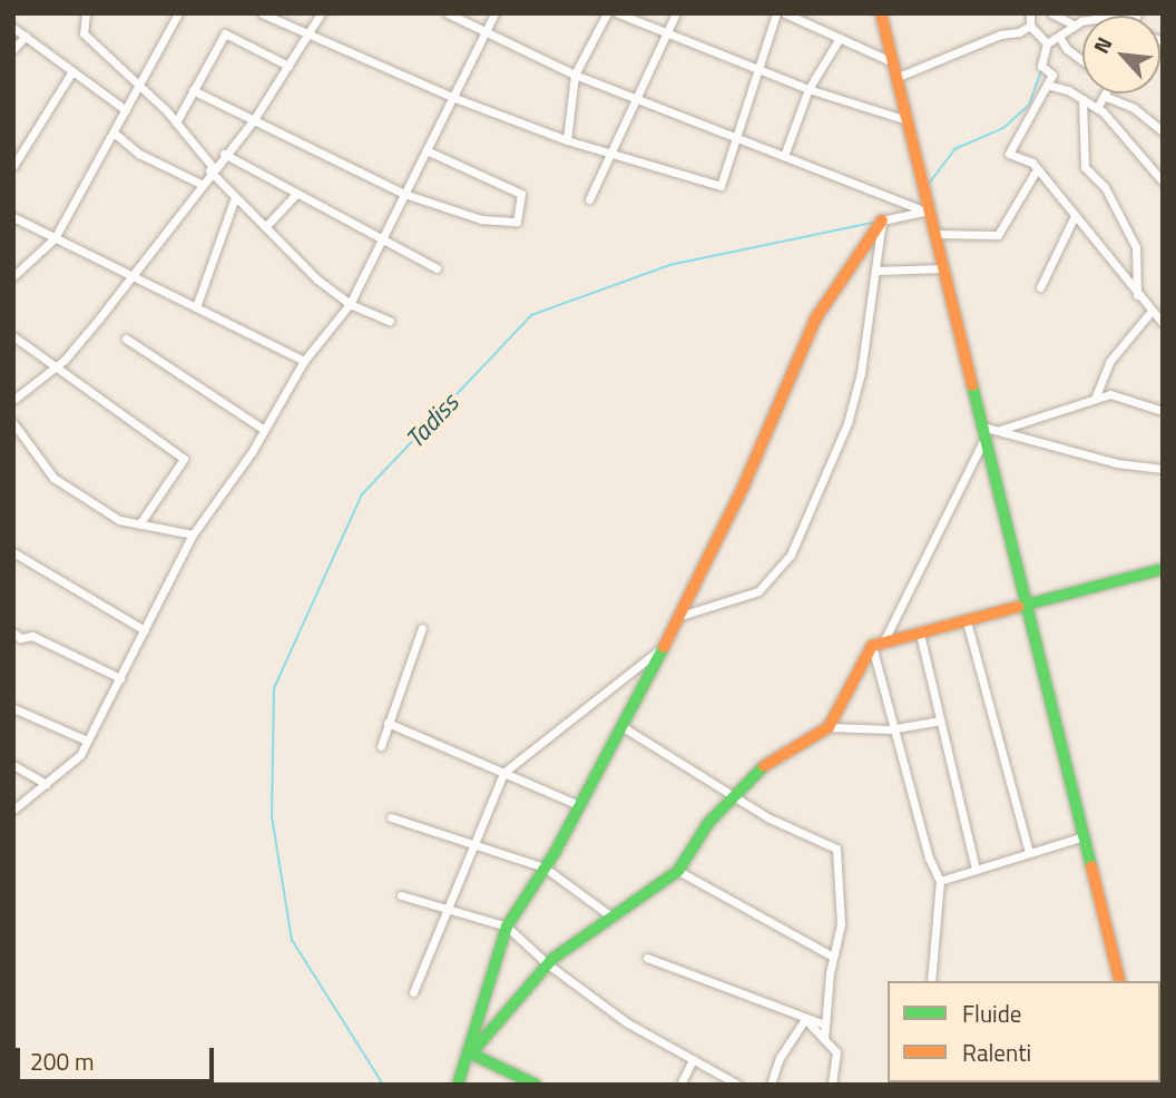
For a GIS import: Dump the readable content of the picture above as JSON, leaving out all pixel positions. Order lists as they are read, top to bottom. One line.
{"water":["Tadiss"],"legend":["Fluide","Ralenti"],"scale_bar":"200 m","north":"top left"}
